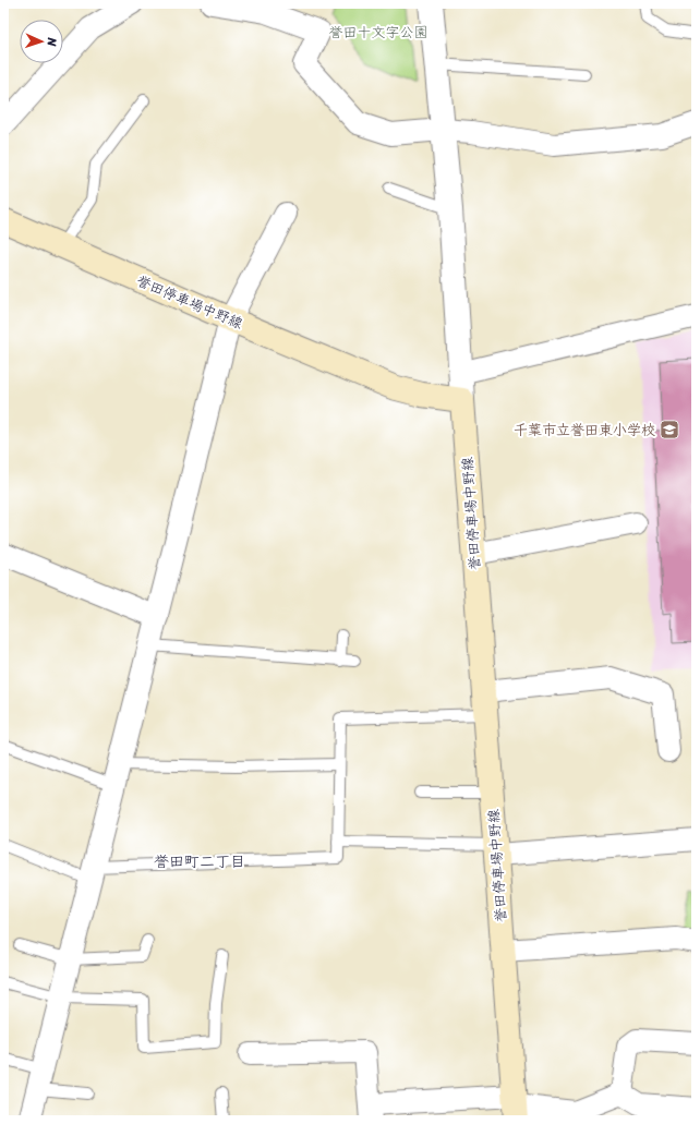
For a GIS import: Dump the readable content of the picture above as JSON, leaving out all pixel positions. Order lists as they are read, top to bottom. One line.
{"streets":{"main road":["誉田停車場中野線"]},"districts":["誉田町二丁目"],"parks":["誉田十文字公園"],"places":{"school or university":["千葉市立誉田東小学校"]},"north":"right"}
